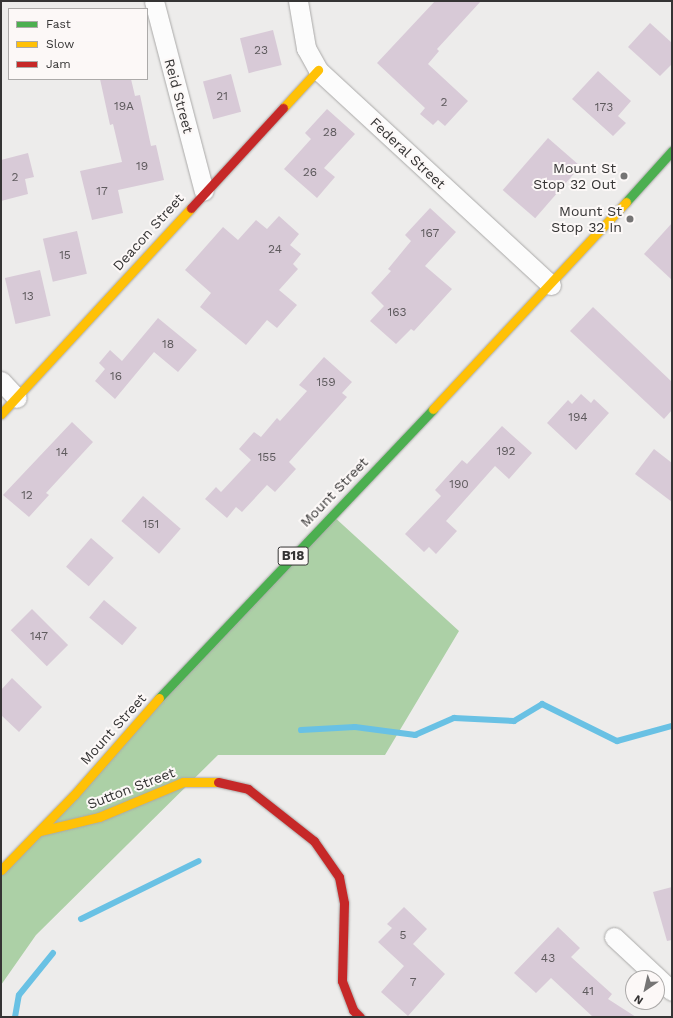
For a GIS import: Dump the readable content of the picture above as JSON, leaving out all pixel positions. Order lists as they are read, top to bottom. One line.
{"streets":{"main road":["Deacon Street","Mount Street","B18","Sutton Street"],"street":["Reid Street","Federal Street"]},"crossings":[["Reid Street","Deacon Street"],["Federal Street","Deacon Street"],["Federal Street","Mount Street"],["Mount Street","Sutton Street"]],"places":["Mount St Stop 32 Out","Mount St Stop 32 In"],"house_numbers":["23","21","2","19A","173","28","19","26","2","17","167","24","15","13","163","18","16","159","194","192","14","155","190","12","151","147","5","43","7","41"],"legend":["Fast","Slow","Jam"],"north":"bottom left"}
